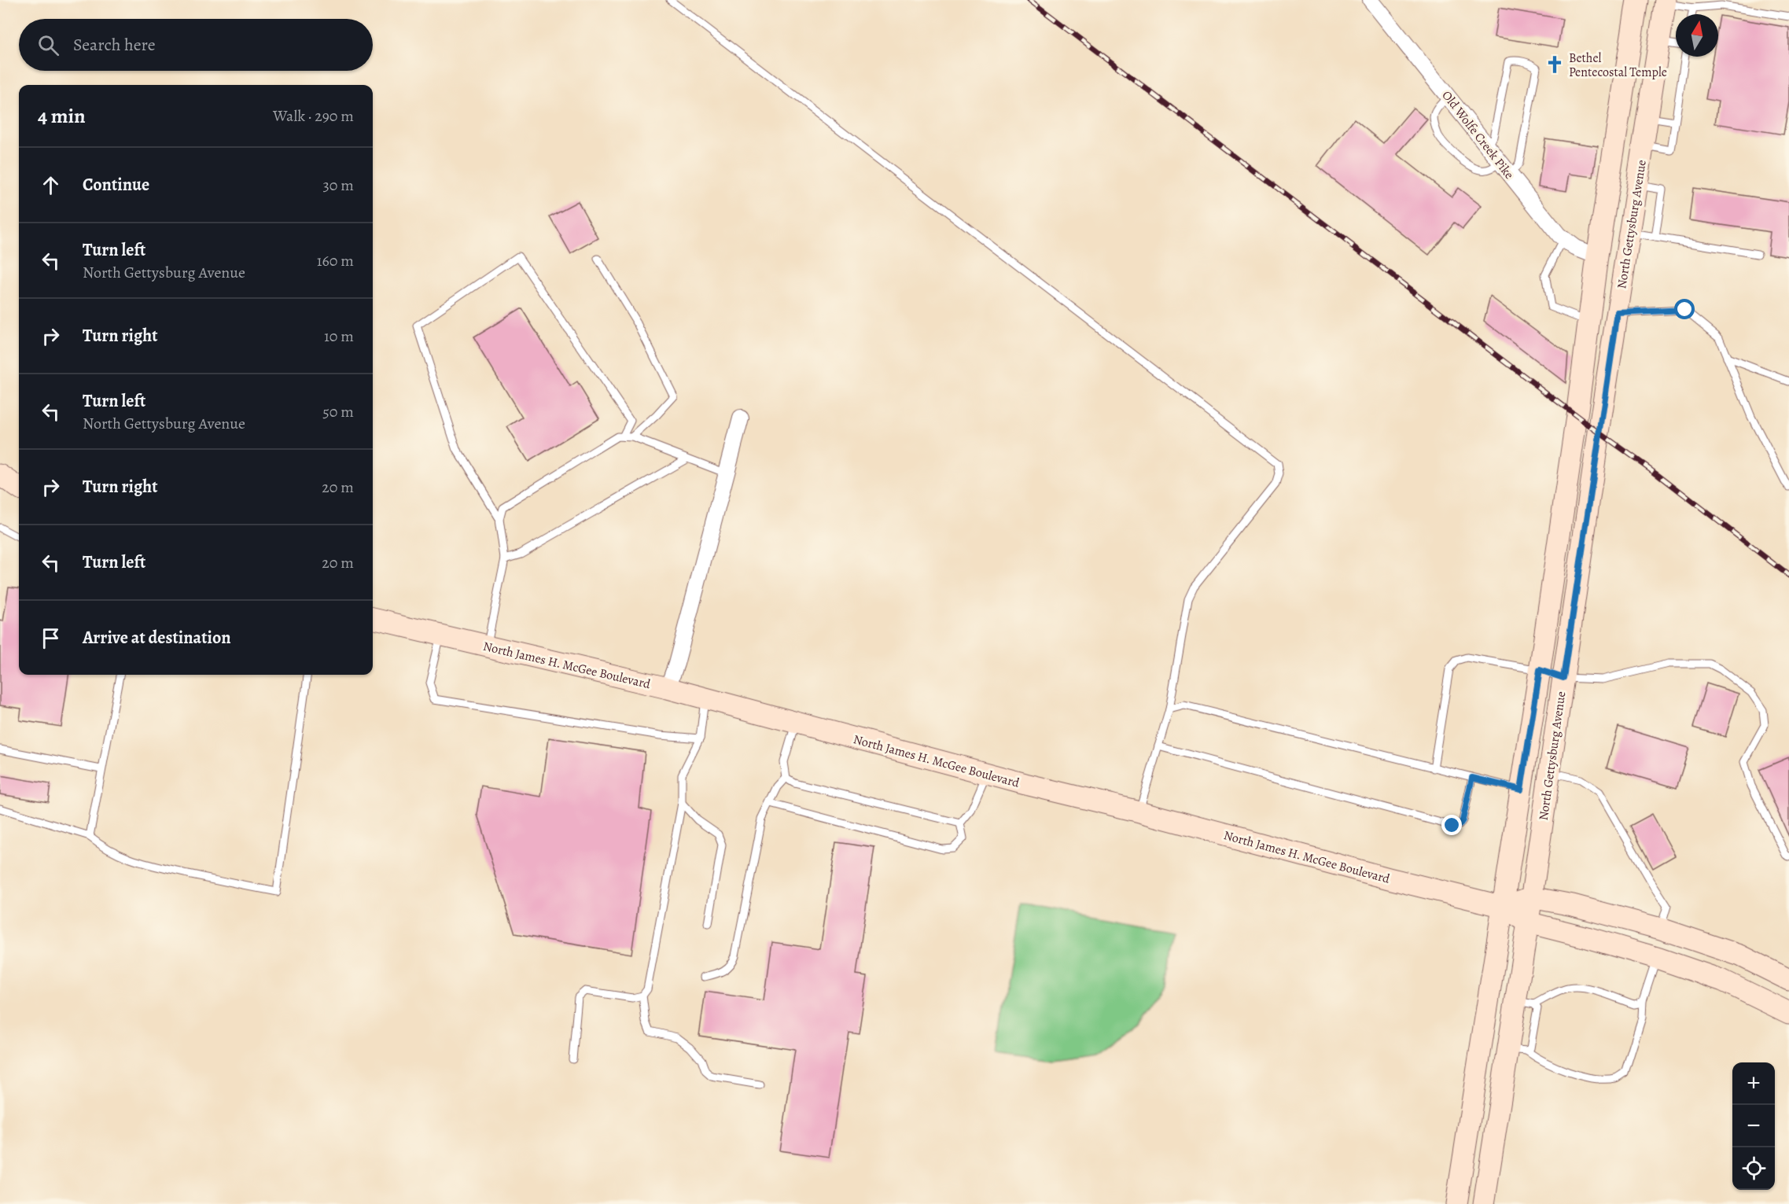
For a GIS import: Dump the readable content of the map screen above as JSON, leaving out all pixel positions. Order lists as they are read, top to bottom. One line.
{"streets":{"main road":["North Gettysburg Avenue","North James H. McGee Boulevard"],"street":["Old Wolfe Creek Pike"]},"crossings":[["Old Wolfe Creek Pike","North Gettysburg Avenue"],["North Gettysburg Avenue","North James H. McGee Boulevard"]],"places":{"church":["Bethel Pentecostal Temple"]},"north":"top","page":{"search":"Search here","heading":["4 min","Walk · 290 m"],"list":[["Continue","30 m"],["Turn left","North Gettysburg Avenue","160 m"],["Turn right","10 m"],["Turn left","North Gettysburg Avenue","50 m"],["Turn right","20 m"],["Turn left","20 m"],"Arrive at destination"],"map_buttons":["+","−"]}}
